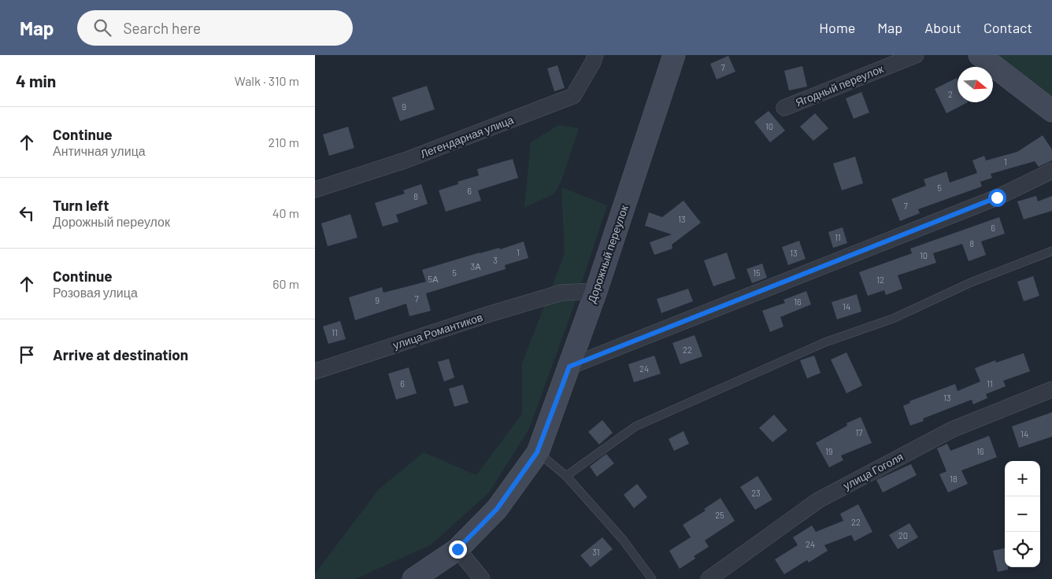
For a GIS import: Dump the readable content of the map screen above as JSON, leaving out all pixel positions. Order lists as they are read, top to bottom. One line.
{"streets":{"main road":["Дорожный переулок"],"street":["Ягодный переулок","Легендарная улица","улица Романтиков","улица Гоголя"]},"crossings":[["Дорожный переулок","улица Романтиков"]],"house_numbers":["7","2","9","10","1","5","6","8","7","13","6","11","8","1","13","10","3","3А","5","15","5А","12","7","9","16","14","11","22","24","6","11","13","17","14","19","16","18","23","25","22","20","24","31"],"north":"right","page":{"header":"Map","search":"Search here","nav":["Home","Map","About","Contact"],"heading":["4 min","Walk · 310 m"],"list":[["Continue","Античная улица","210 m"],["Turn left","Дорожный переулок","40 m"],["Continue","Розовая улица","60 m"],"Arrive at destination"],"map_buttons":["+","−"]}}
